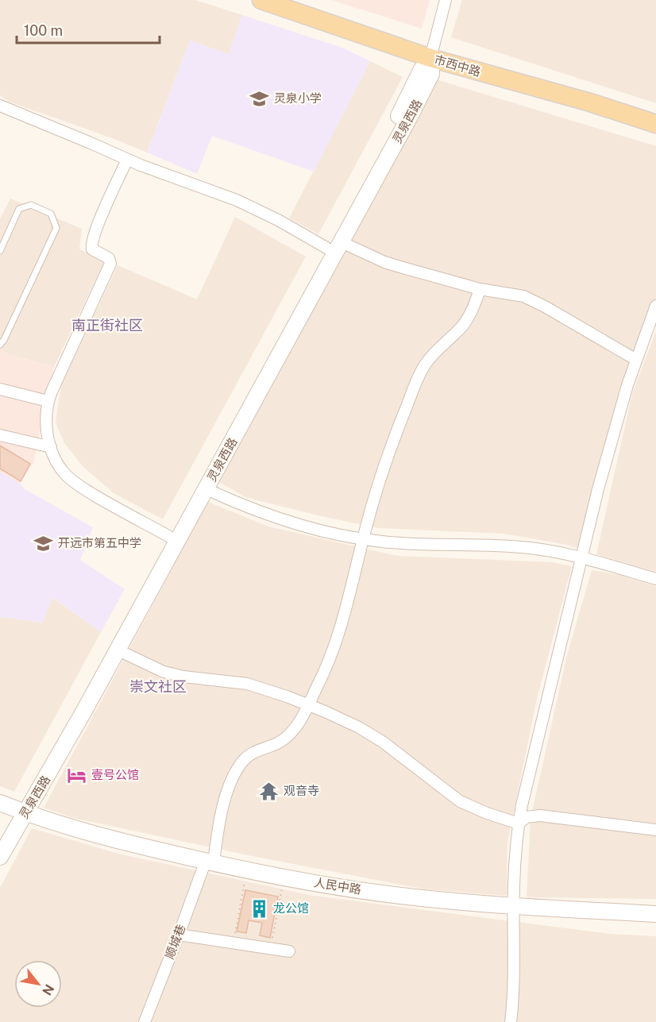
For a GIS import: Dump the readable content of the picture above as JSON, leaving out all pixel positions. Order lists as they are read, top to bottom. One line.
{"streets":{"main road":["市西中路","灵泉西路","人民中路"],"street":["顺城巷"]},"crossings":[["市西中路","灵泉西路"],["灵泉西路","人民中路"],["人民中路","顺城巷"]],"districts":["南正街社区","崇文社区"],"places":{"school or university":["灵泉小学","开远市第五中学"],"hotel":["壹号公馆"],"temple":["观音寺"],"building":["龙公馆"]},"scale_bar":"100 m","north":"bottom right"}
